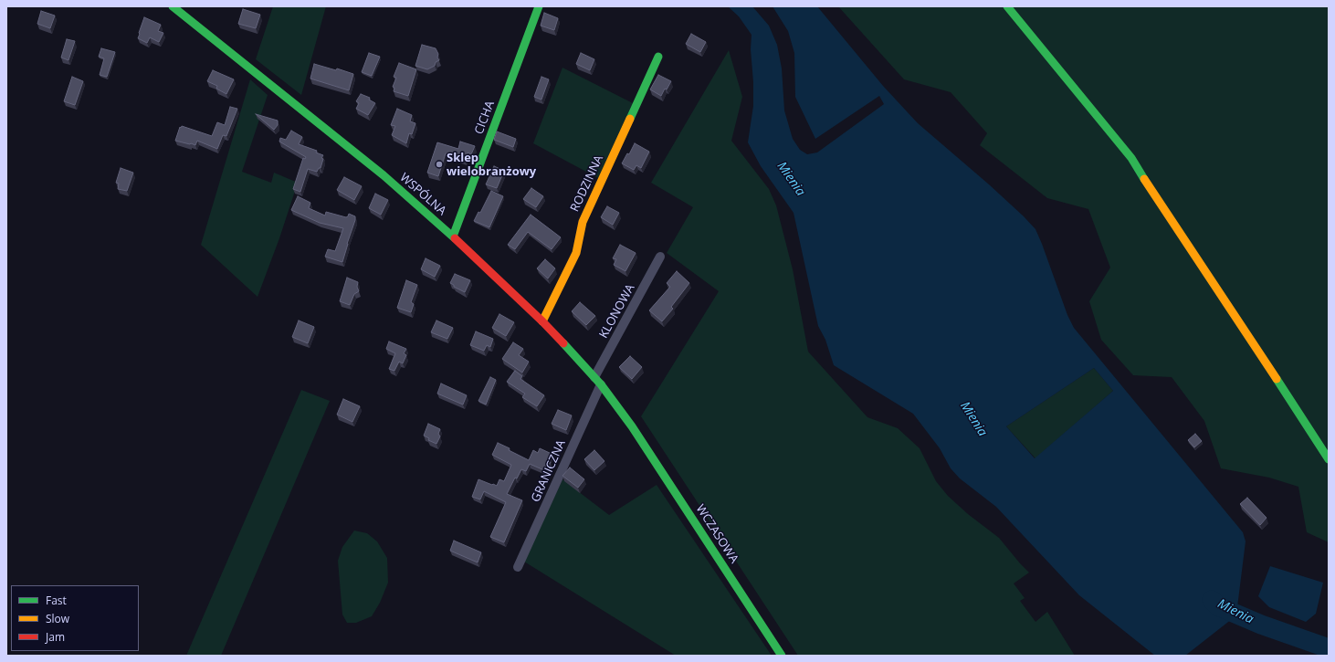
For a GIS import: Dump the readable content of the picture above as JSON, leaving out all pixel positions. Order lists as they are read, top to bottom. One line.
{"streets":{"street":["CICHA","RODZINNA","WSPÓLNA","KLONOWA","GRANICZNA","WCZASOWA"]},"crossings":[["CICHA","WSPÓLNA"],["RODZINNA","WSPÓLNA"],["WSPÓLNA","KLONOWA"],["WSPÓLNA","GRANICZNA"],["WSPÓLNA","WCZASOWA"]],"water":["Mienia"],"places":["Sklep wielobranżowy"],"legend":["Fast","Slow","Jam"]}
